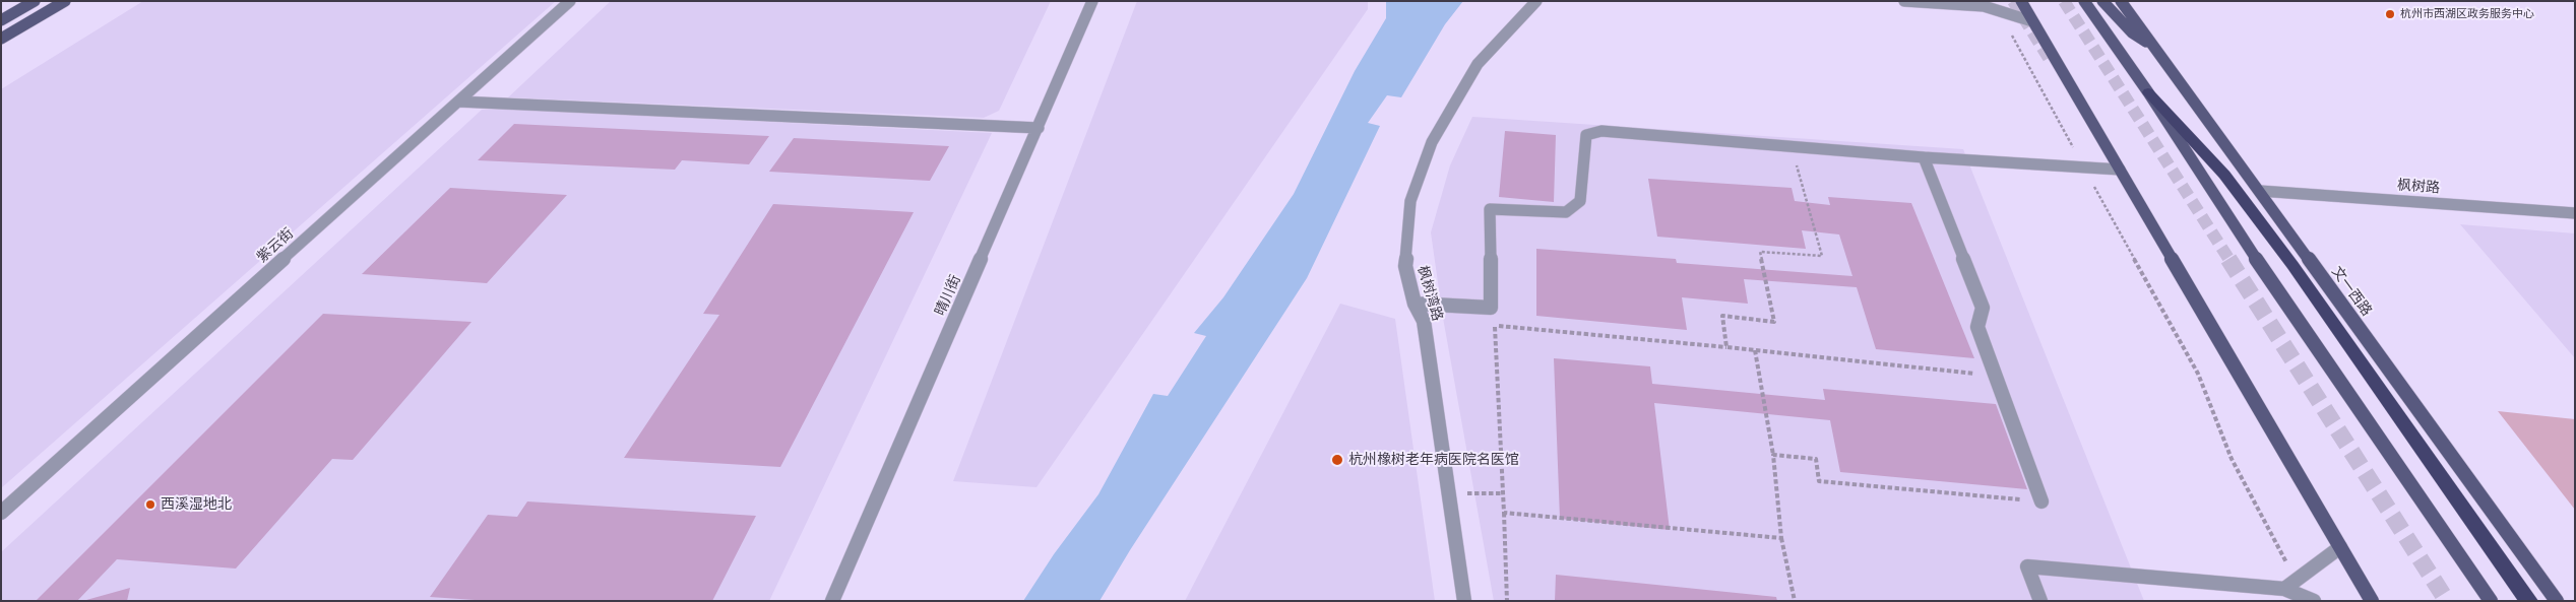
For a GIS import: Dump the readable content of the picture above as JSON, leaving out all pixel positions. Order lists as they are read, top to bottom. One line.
{"streets":{"main road":["文一西路"],"street":["枫树路","紫云街","枫树湾路","晴川街"]},"crossings":[["枫树路","文一西路"]],"places":["杭州市西湖区政务服务中心","杭州橡树老年病医院名医馆","西溪湿地北"]}
